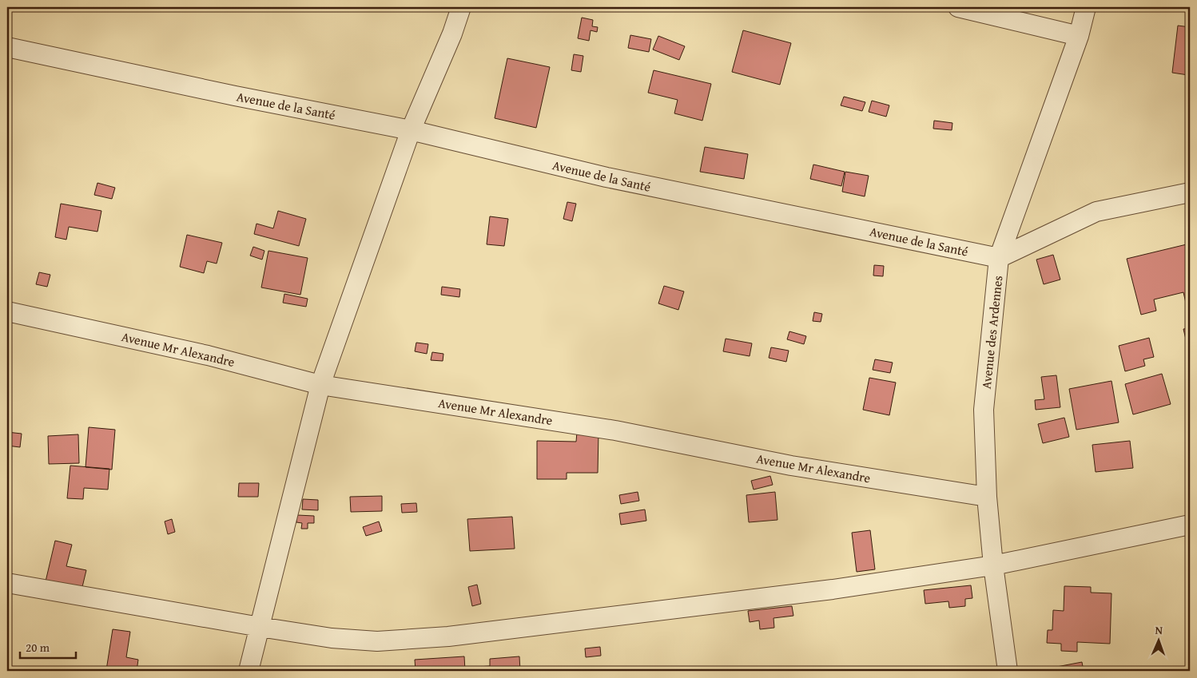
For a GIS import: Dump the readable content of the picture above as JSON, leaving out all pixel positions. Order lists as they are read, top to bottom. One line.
{"streets":{"street":["Avenue de la Santé","Avenue des Ardennes","Avenue Mr Alexandre"]},"crossings":[["Avenue de la Santé","Avenue des Ardennes"],["Avenue des Ardennes","Avenue Mr Alexandre"]],"scale_bar":"20 m","north":"top"}
